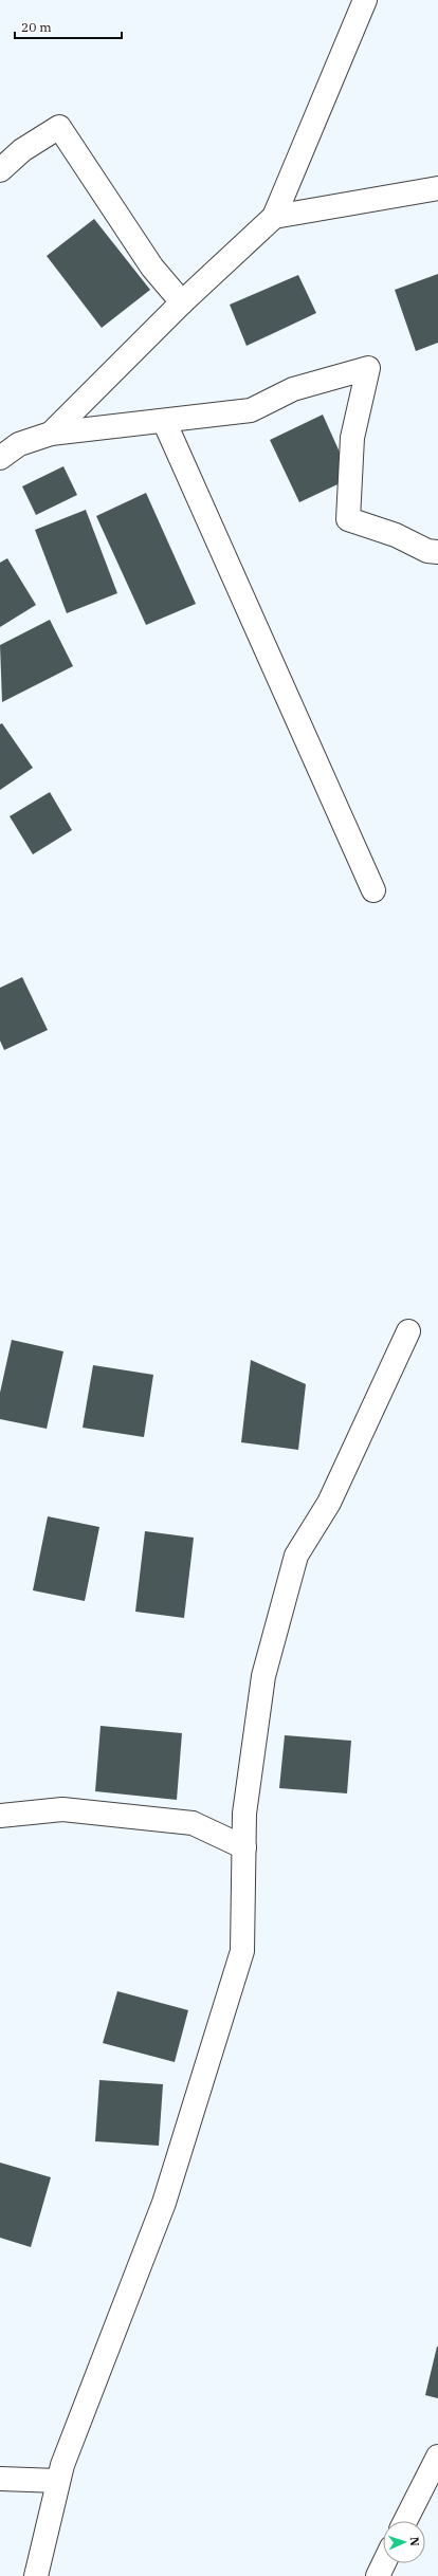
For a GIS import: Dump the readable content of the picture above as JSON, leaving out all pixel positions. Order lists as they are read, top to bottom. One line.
{"scale_bar":"20 m","north":"right"}
